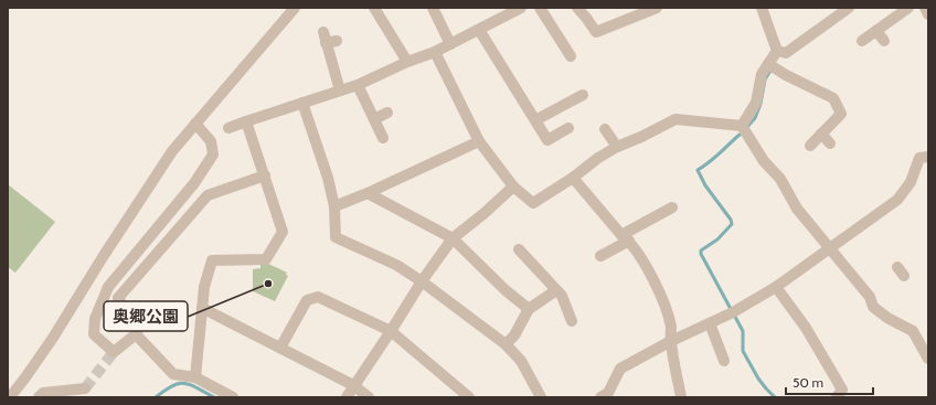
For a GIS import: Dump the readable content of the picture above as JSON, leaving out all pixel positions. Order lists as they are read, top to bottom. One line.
{"places":["奥郷公園"],"scale_bar":"50 m"}
